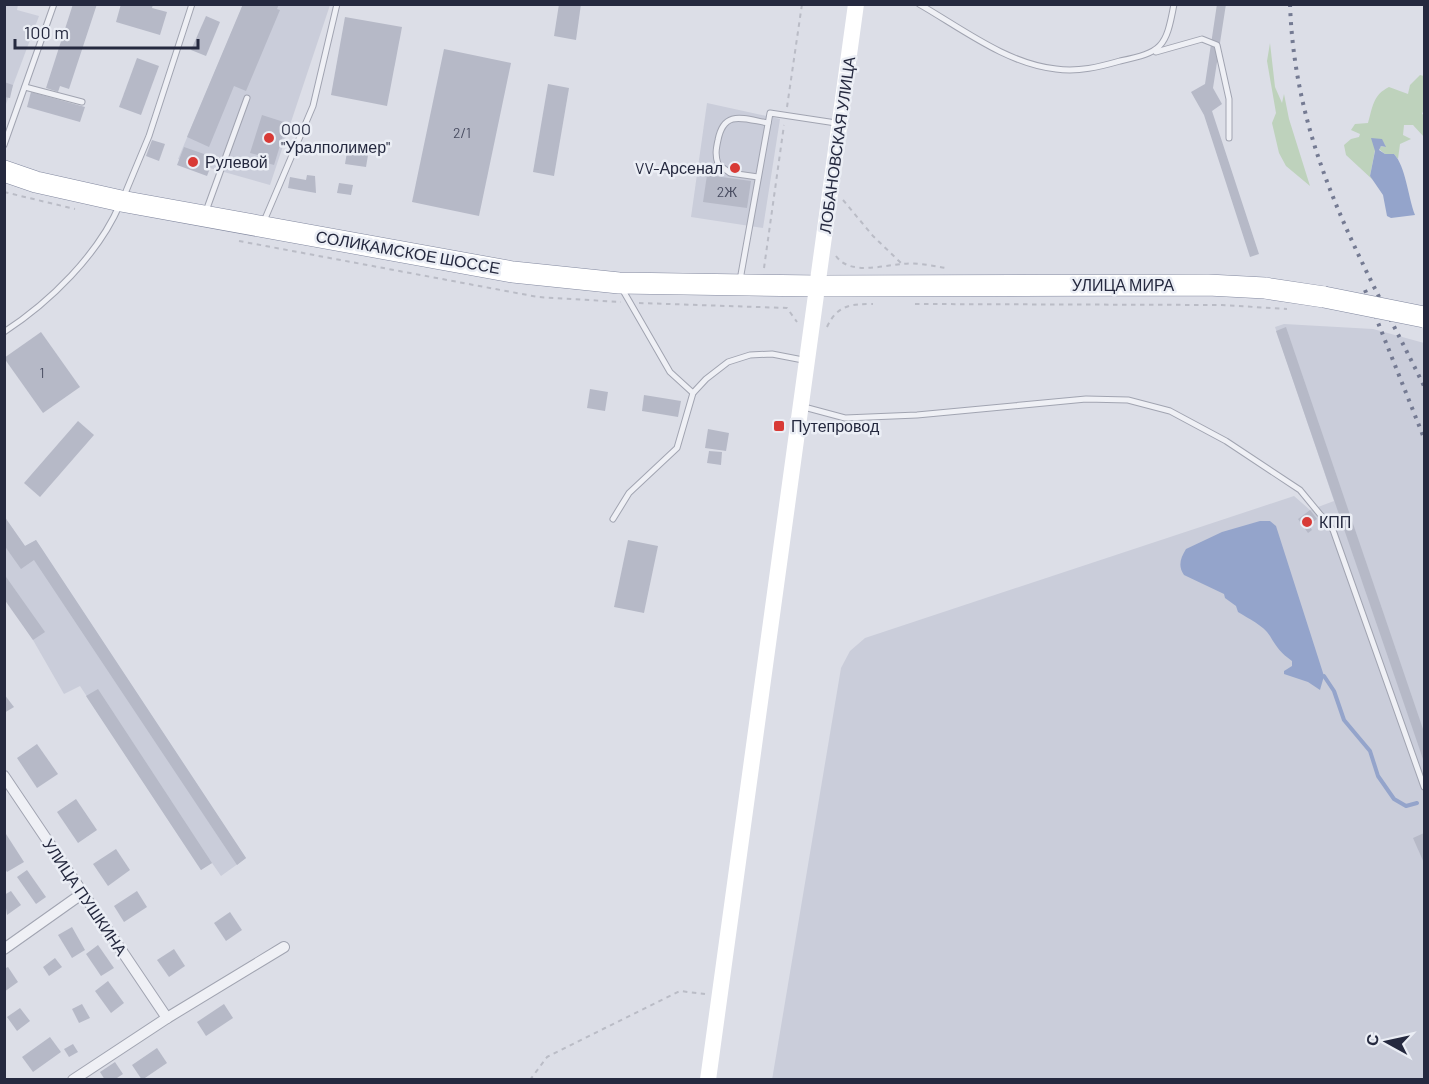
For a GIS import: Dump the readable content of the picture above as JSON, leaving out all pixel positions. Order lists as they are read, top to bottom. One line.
{"streets":{"highway":["СОЛИКАМСКОЕ ШОССЕ","УЛИЦА МИРА"],"street":["ЛОБАНОВСКАЯ УЛИЦА","УЛИЦА ПУШКИНА"]},"crossings":[["ЛОБАНОВСКАЯ УЛИЦА","СОЛИКАМСКОЕ ШОССЕ"],["ЛОБАНОВСКАЯ УЛИЦА","УЛИЦА МИРА"],["СОЛИКАМСКОЕ ШОССЕ","УЛИЦА МИРА"]],"places":{"other":["OOO \"Уралполимер\"","Рулевой","VV-Арсенал","КПП"],"transit":["Путепровод"]},"house_numbers":["2/1","2Ж","1"],"scale_bar":"100 m","north":"left"}
